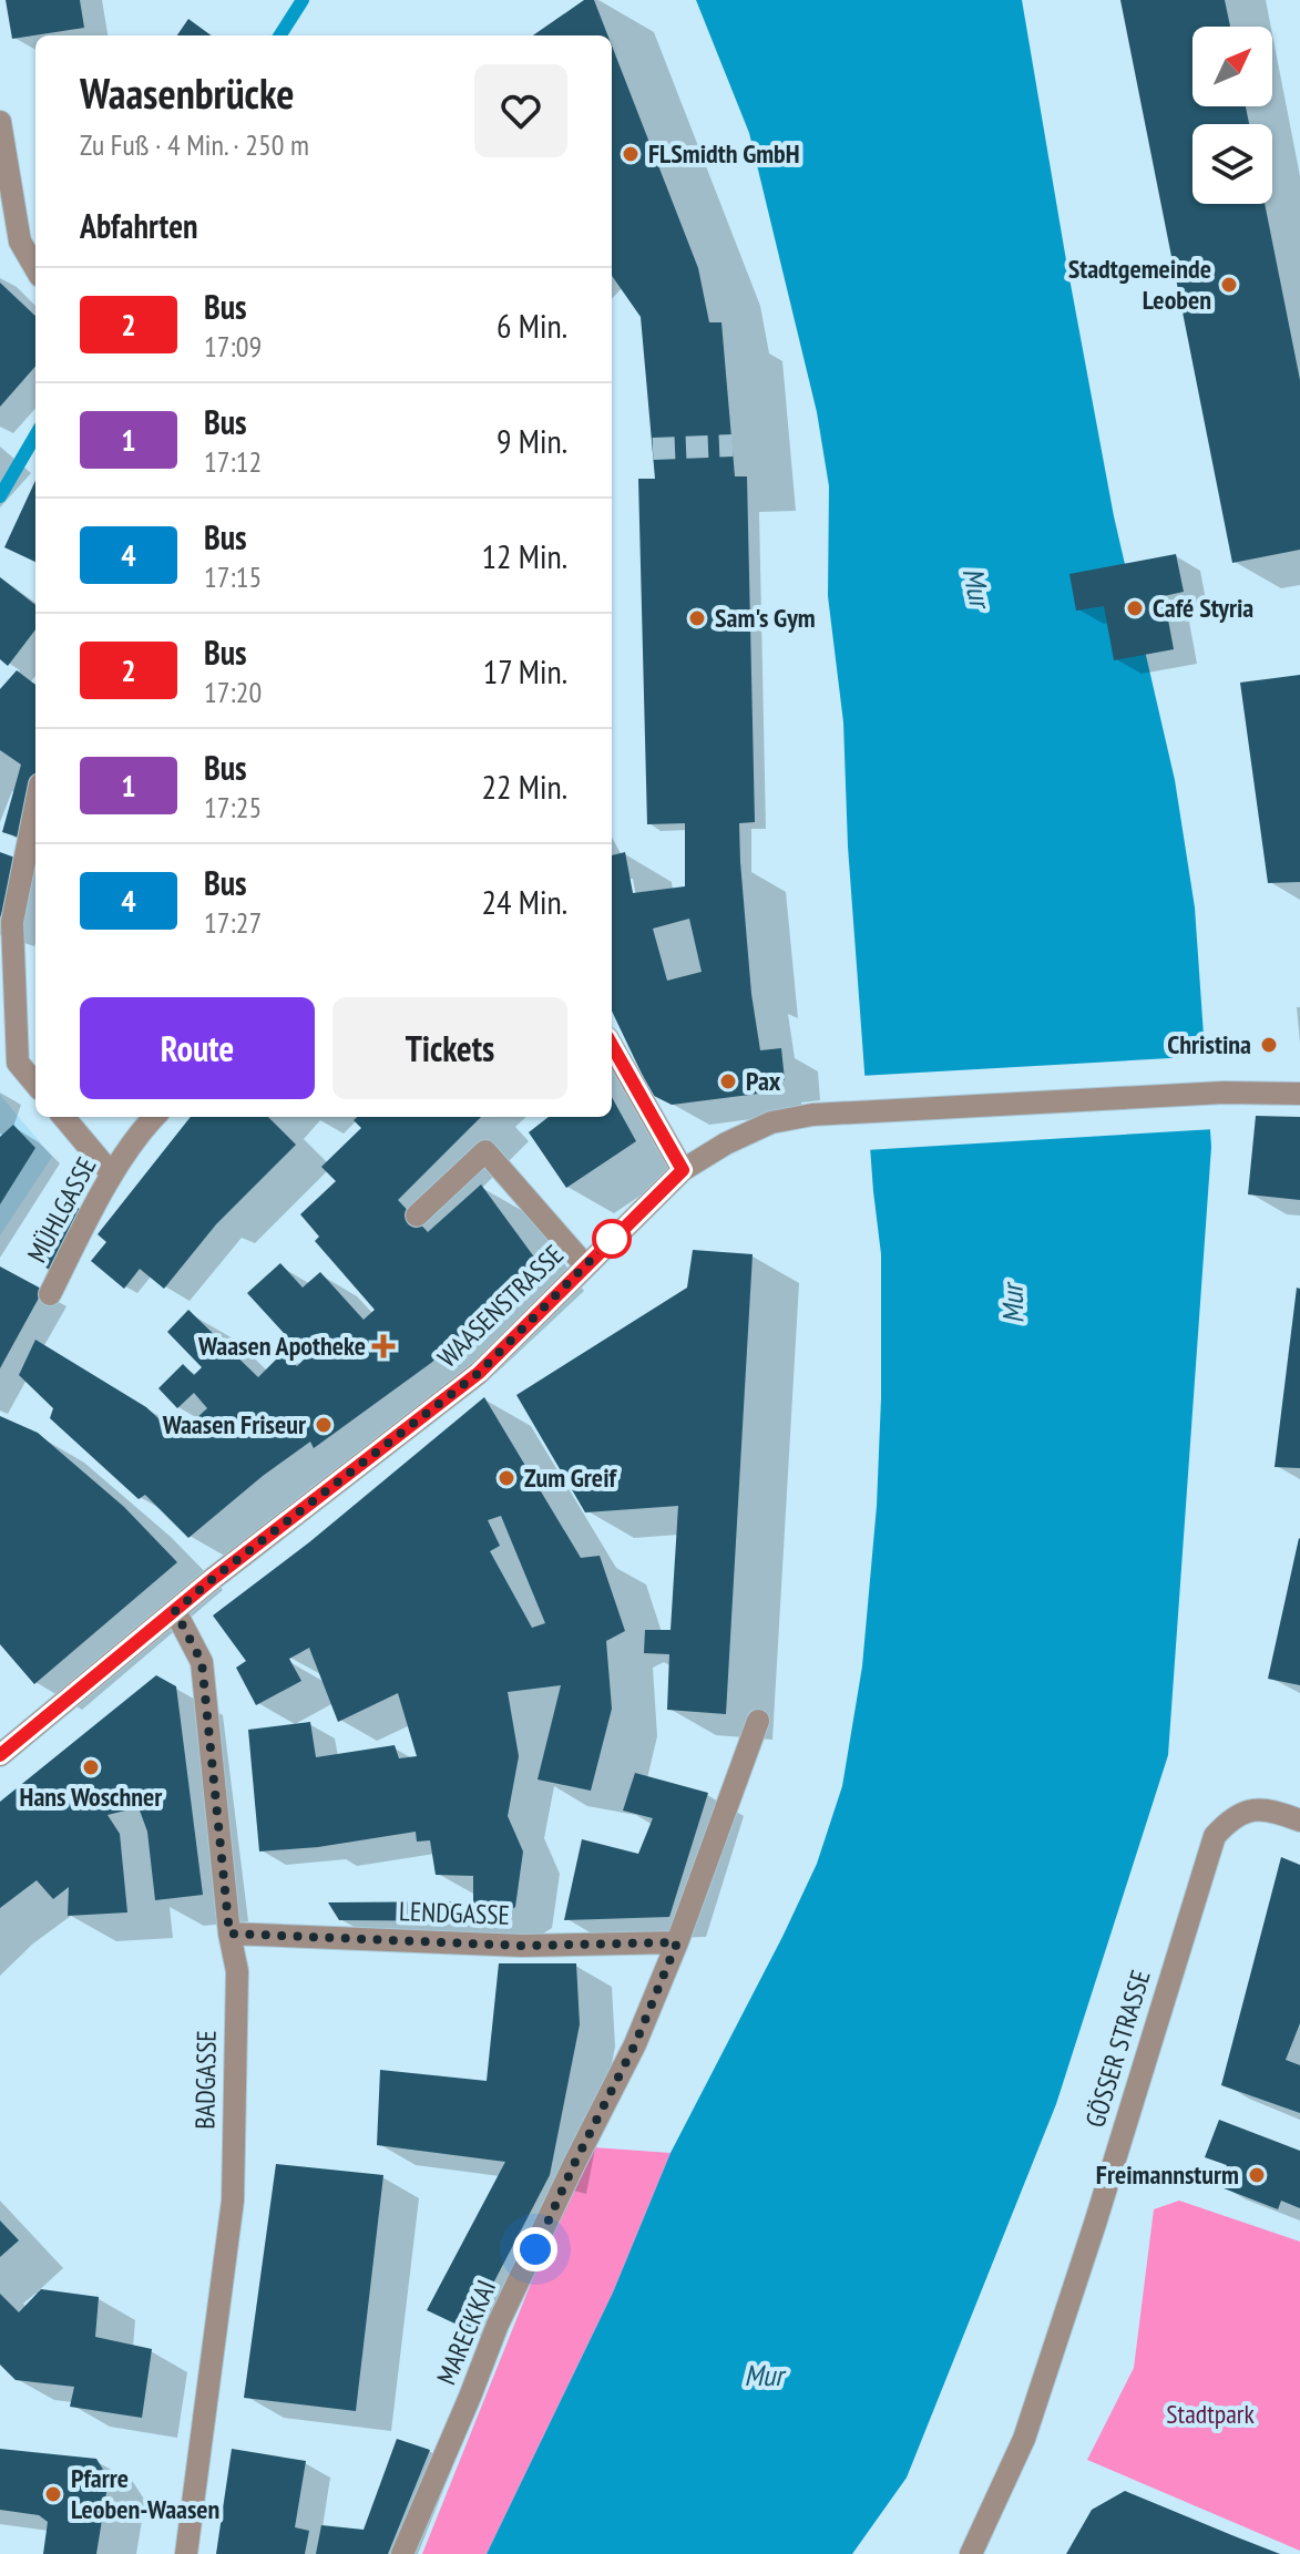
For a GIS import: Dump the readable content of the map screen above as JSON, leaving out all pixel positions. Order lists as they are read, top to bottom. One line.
{"streets":{"street":["MÜHLGASSE","WAASENSTRASSE","LENDGASSE","GÖSSER STRASSE","BADGASSE","MARECKKAI"]},"crossings":[["WAASENSTRASSE","BADGASSE"],["LENDGASSE","BADGASSE"],["LENDGASSE","MARECKKAI"]],"water":["Mur"],"parks":["Stadtpark"],"places":{"other":["FLSmidth GmbH","Stadtgemeinde Leoben","Café Styria","Sam's Gym","Christina","Pax","Waasen Friseur","Zum Greif","Hans Woschner","Freimannsturm","Pfarre Leoben-Waasen"],"health":["Waasen Apotheke"]},"lines":["bus line 2"],"north":"top right","page":{"heading":[["Waasenbrücke","Zu Fuß · 4 Min. · 250 m"],"Abfahrten"],"list":[{"mark":"2","name":"Bus","note":"17:09","value":"6 Min."},{"mark":"1","name":"Bus","note":"17:12","value":"9 Min."},{"mark":"4","name":"Bus","note":"17:15","value":"12 Min."},{"mark":"2","name":"Bus","note":"17:20","value":"17 Min."},{"mark":"1","name":"Bus","note":"17:25","value":"22 Min."},{"mark":"4","name":"Bus","note":"17:27","value":"24 Min."}],"buttons":["Route","Tickets"]}}
